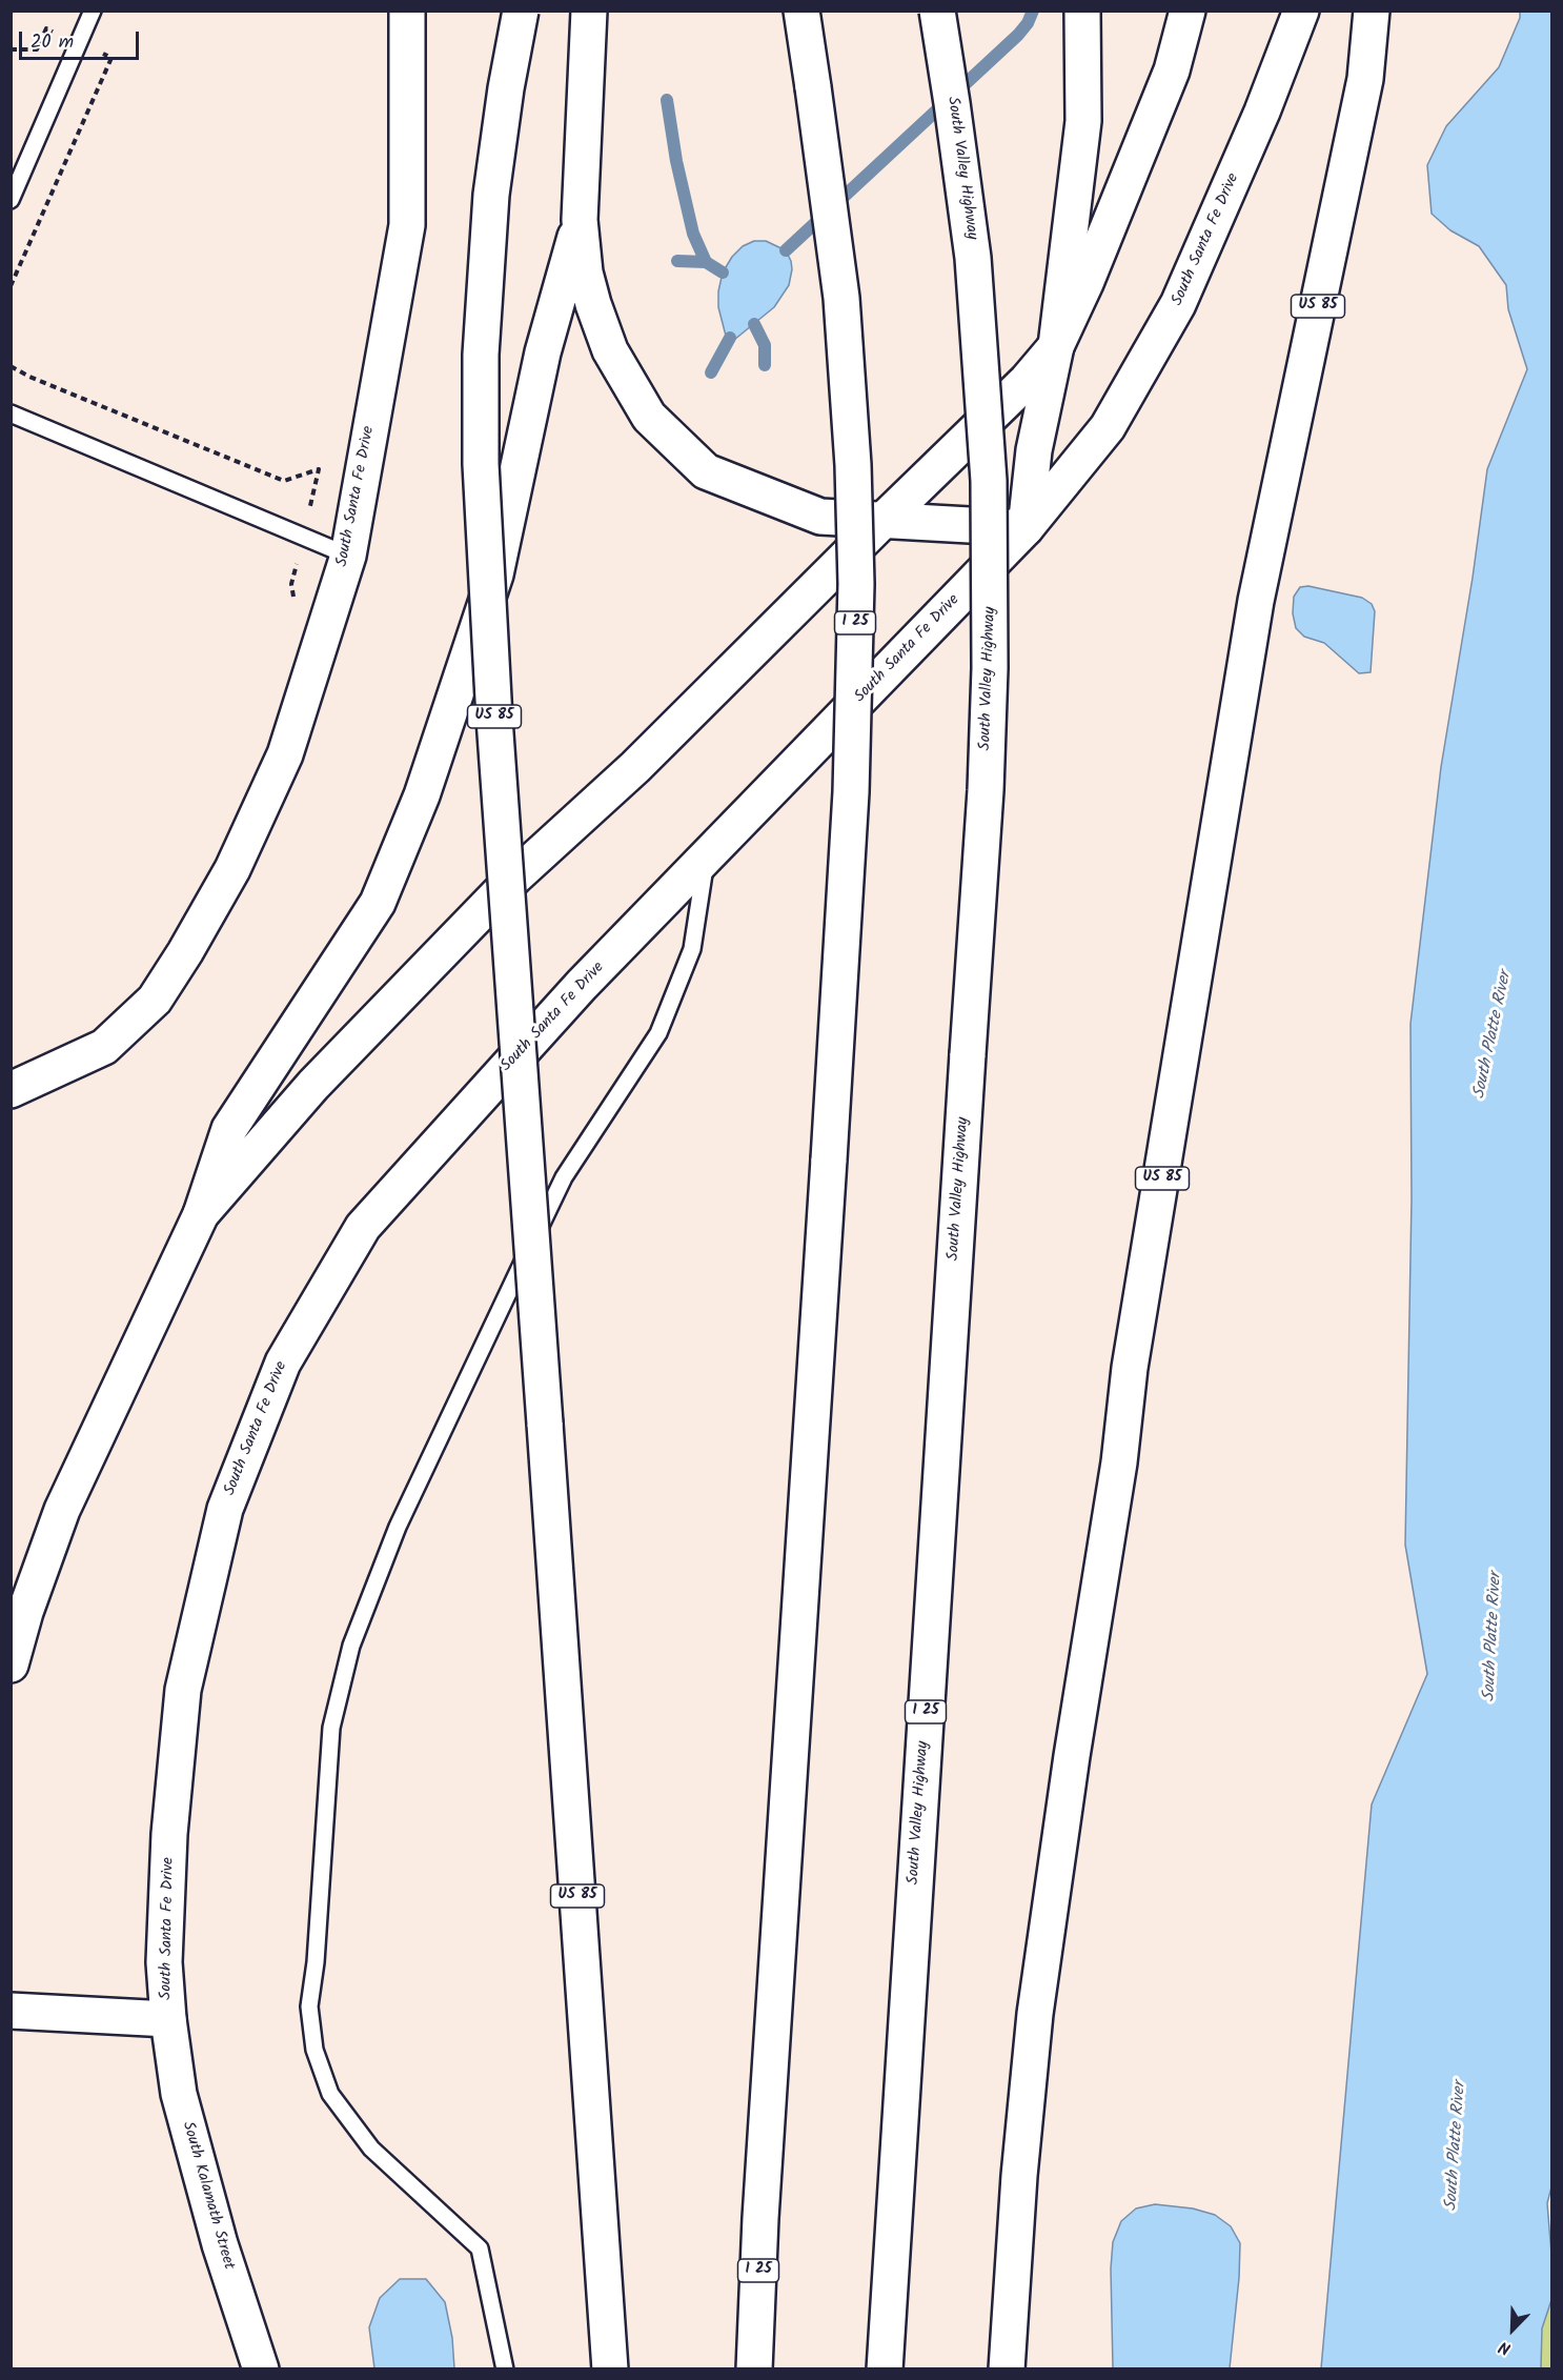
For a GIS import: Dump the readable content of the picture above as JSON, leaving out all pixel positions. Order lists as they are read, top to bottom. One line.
{"streets":{"main road":["South Valley Highway","South Santa Fe Drive","US 85","I 25","South Kalamath Street"]},"crossings":[["South Santa Fe Drive","South Kalamath Street"]],"water":["South Platte River"],"scale_bar":"20 m","north":"bottom left"}
